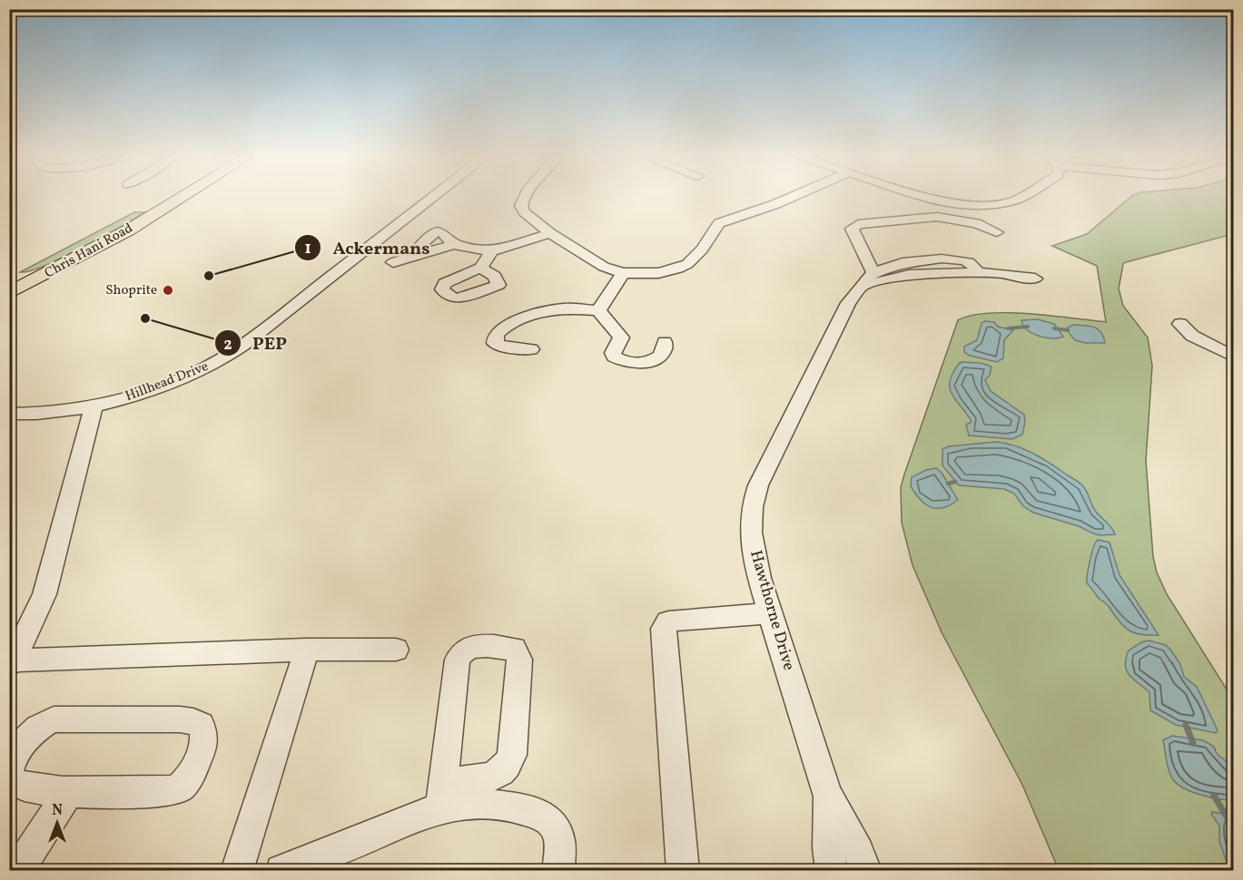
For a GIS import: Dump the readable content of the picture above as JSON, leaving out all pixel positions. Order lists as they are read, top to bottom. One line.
{"streets":{"main road":["Chris Hani Road"],"street":["Hillhead Drive","Hawthorne Drive"]},"places":["Ackermans","Shoprite","PEP"],"north":"top"}
